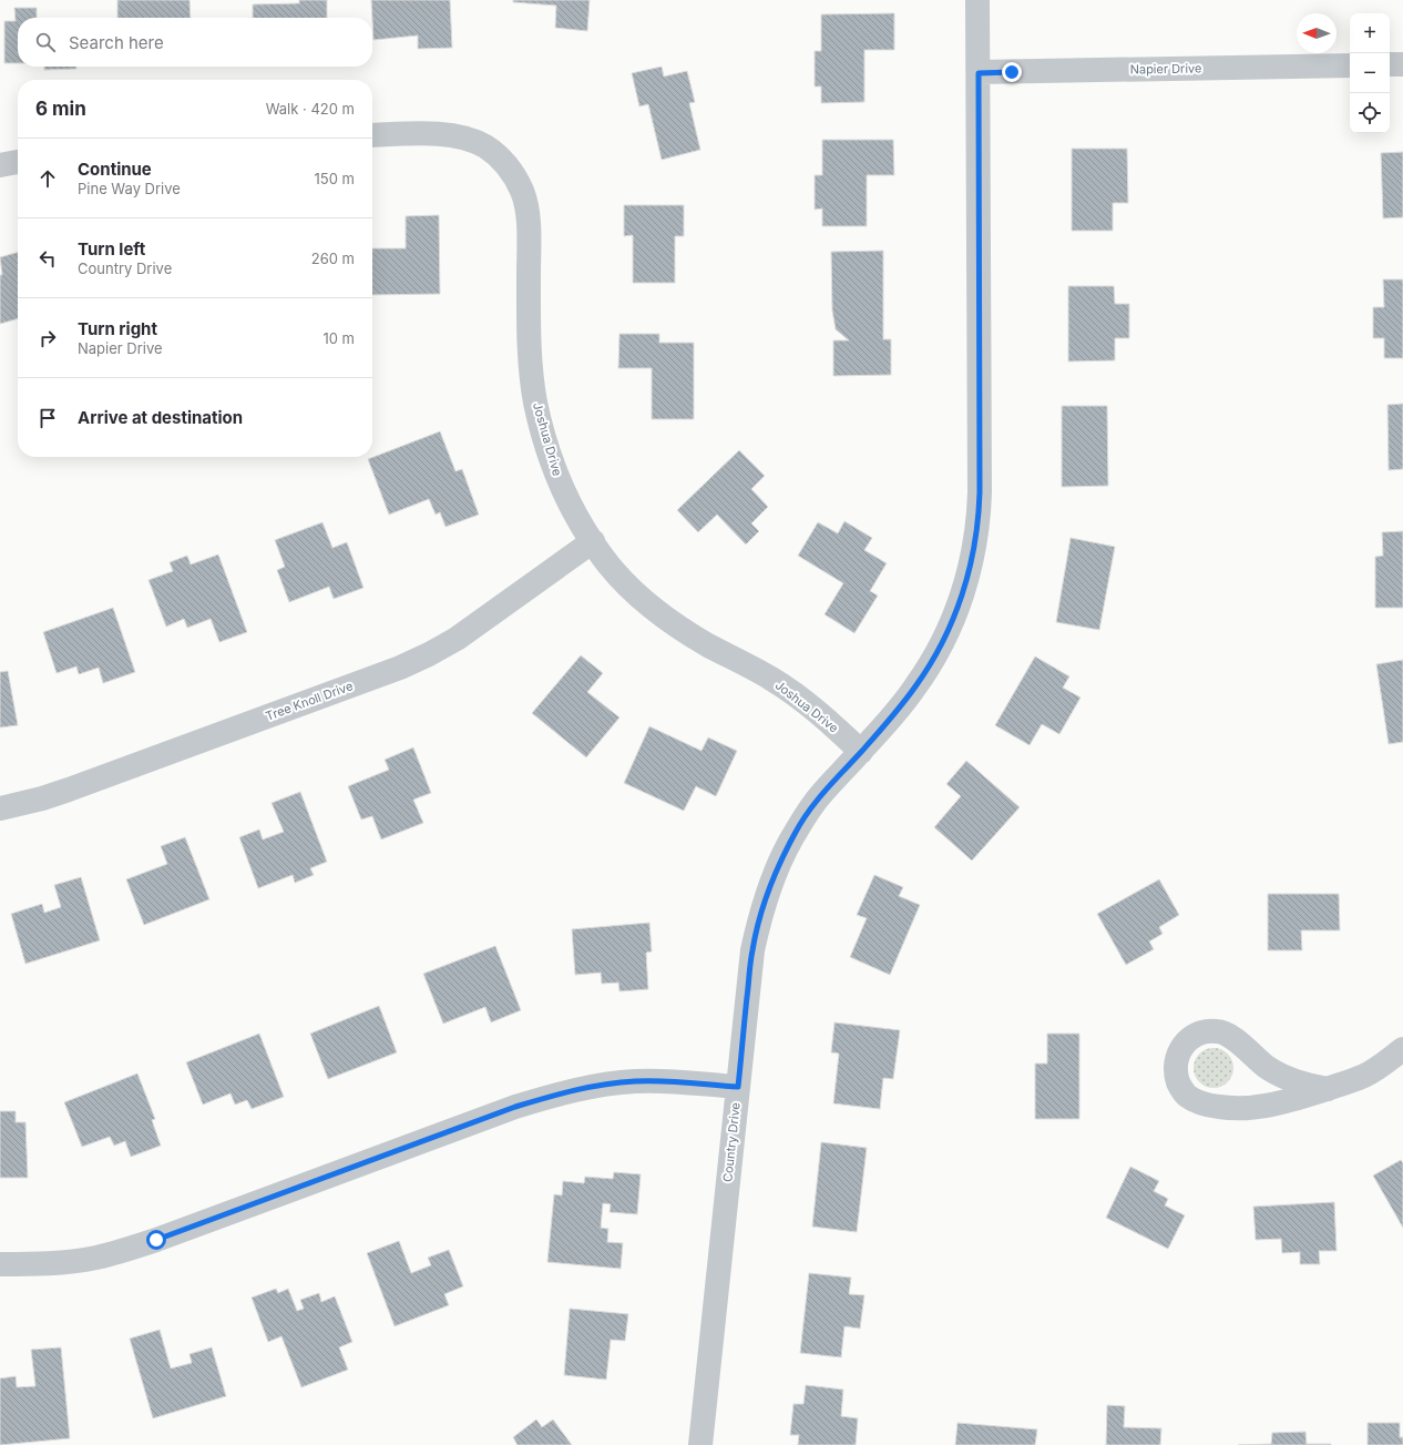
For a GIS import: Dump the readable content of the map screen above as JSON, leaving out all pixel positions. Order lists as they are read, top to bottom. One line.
{"streets":{"street":["Napier Drive","Joshua Drive","Tree Knoll Drive","Country Drive"]},"crossings":[["Napier Drive","Country Drive"],["Joshua Drive","Tree Knoll Drive"],["Joshua Drive","Country Drive"]],"north":"left","page":{"map_buttons":["+","−"],"search":"Search here","heading":["6 min","Walk · 420 m"],"list":[["Continue","Pine Way Drive","150 m"],["Turn left","Country Drive","260 m"],["Turn right","Napier Drive","10 m"],"Arrive at destination"]}}
